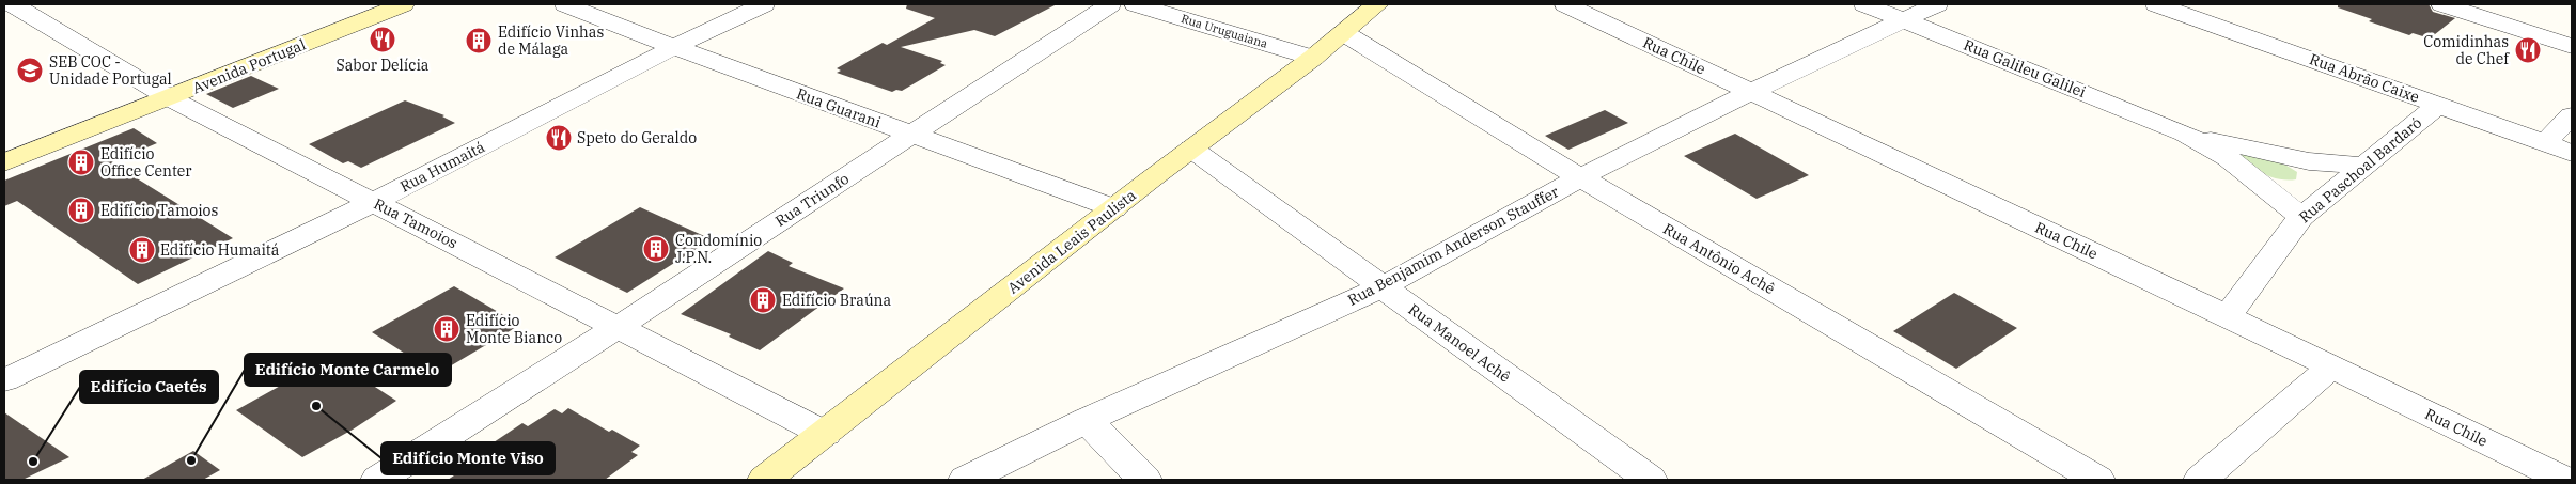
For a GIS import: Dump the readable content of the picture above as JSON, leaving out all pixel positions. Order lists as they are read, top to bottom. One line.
{"streets":{"street":["Rua Uruguaiana","Rua Chile","Avenida Portugal","Rua Galileu Galilei","Rua Abrão Caixe","Rua Guarani","Rua Humaitá","Rua Paschoal Bardaró","Rua Triunfo","Rua Tamoios","Avenida Leais Paulista","Rua Benjamim Anderson Stauffer","Rua Antônio Achê","Rua Manoel Achê"]},"crossings":[["Rua Uruguaiana","Avenida Leais Paulista"],["Rua Chile","Rua Paschoal Bardaró"],["Rua Chile","Rua Benjamim Anderson Stauffer"],["Avenida Portugal","Rua Tamoios"],["Rua Galileu Galilei","Rua Paschoal Bardaró"],["Rua Galileu Galilei","Rua Benjamim Anderson Stauffer"],["Rua Abrão Caixe","Rua Paschoal Bardaró"],["Rua Guarani","Rua Humaitá"],["Rua Guarani","Rua Triunfo"],["Rua Guarani","Avenida Leais Paulista"],["Rua Humaitá","Rua Tamoios"],["Rua Triunfo","Rua Tamoios"],["Rua Tamoios","Avenida Leais Paulista"],["Avenida Leais Paulista","Rua Antônio Achê"],["Avenida Leais Paulista","Rua Manoel Achê"],["Rua Benjamim Anderson Stauffer","Rua Antônio Achê"],["Rua Benjamim Anderson Stauffer","Rua Manoel Achê"]],"places":{"restaurant":["Sabor Delícia","Comidinhas de Chef","Speto do Geraldo"],"building":["Edifício Vinhas de Málaga","Edifício Office Center","Edifício Tamoios","Condomínio J.P.N.","Edifício Humaitá","Edifício Braúna","Edifício Monte Bianco"],"school or university":["SEB COC - Unidade Portugal"],"other":["Edifício Monte Viso","Edifício Monte Carmelo","Edifício Caetés"]}}
